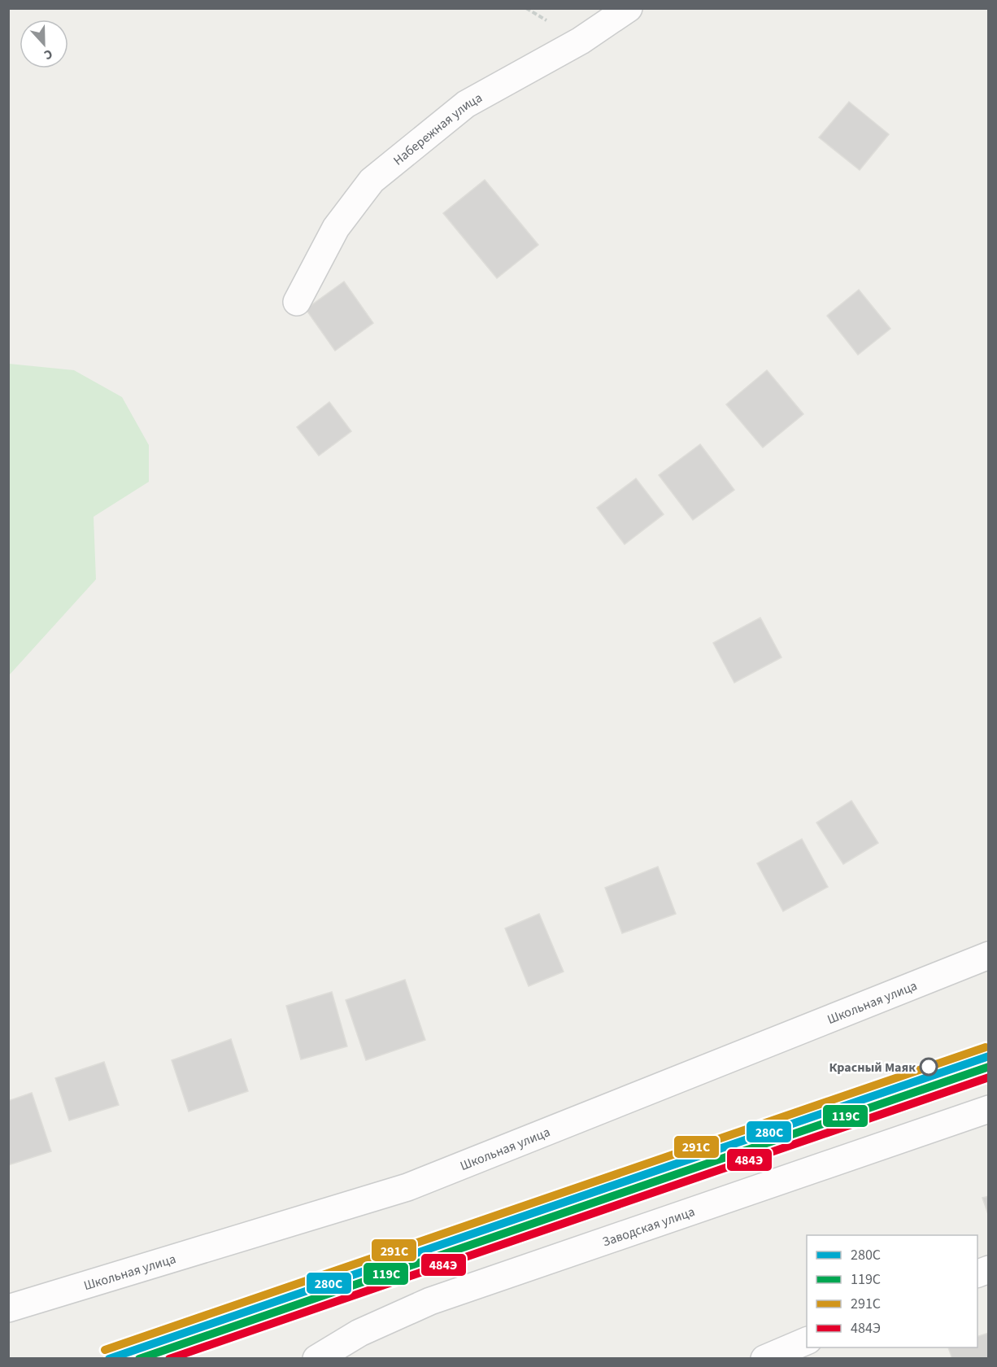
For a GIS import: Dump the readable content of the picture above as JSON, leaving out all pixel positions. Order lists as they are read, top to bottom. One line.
{"streets":{"street":["Набережная улица","Школьная улица","Заводская улица"]},"places":["Красный Маяк"],"lines":["transit line 291С","transit line 280С","transit line 119С","transit line 484Э"],"legend":["280С","119С","291С","484Э"],"north":"bottom"}
